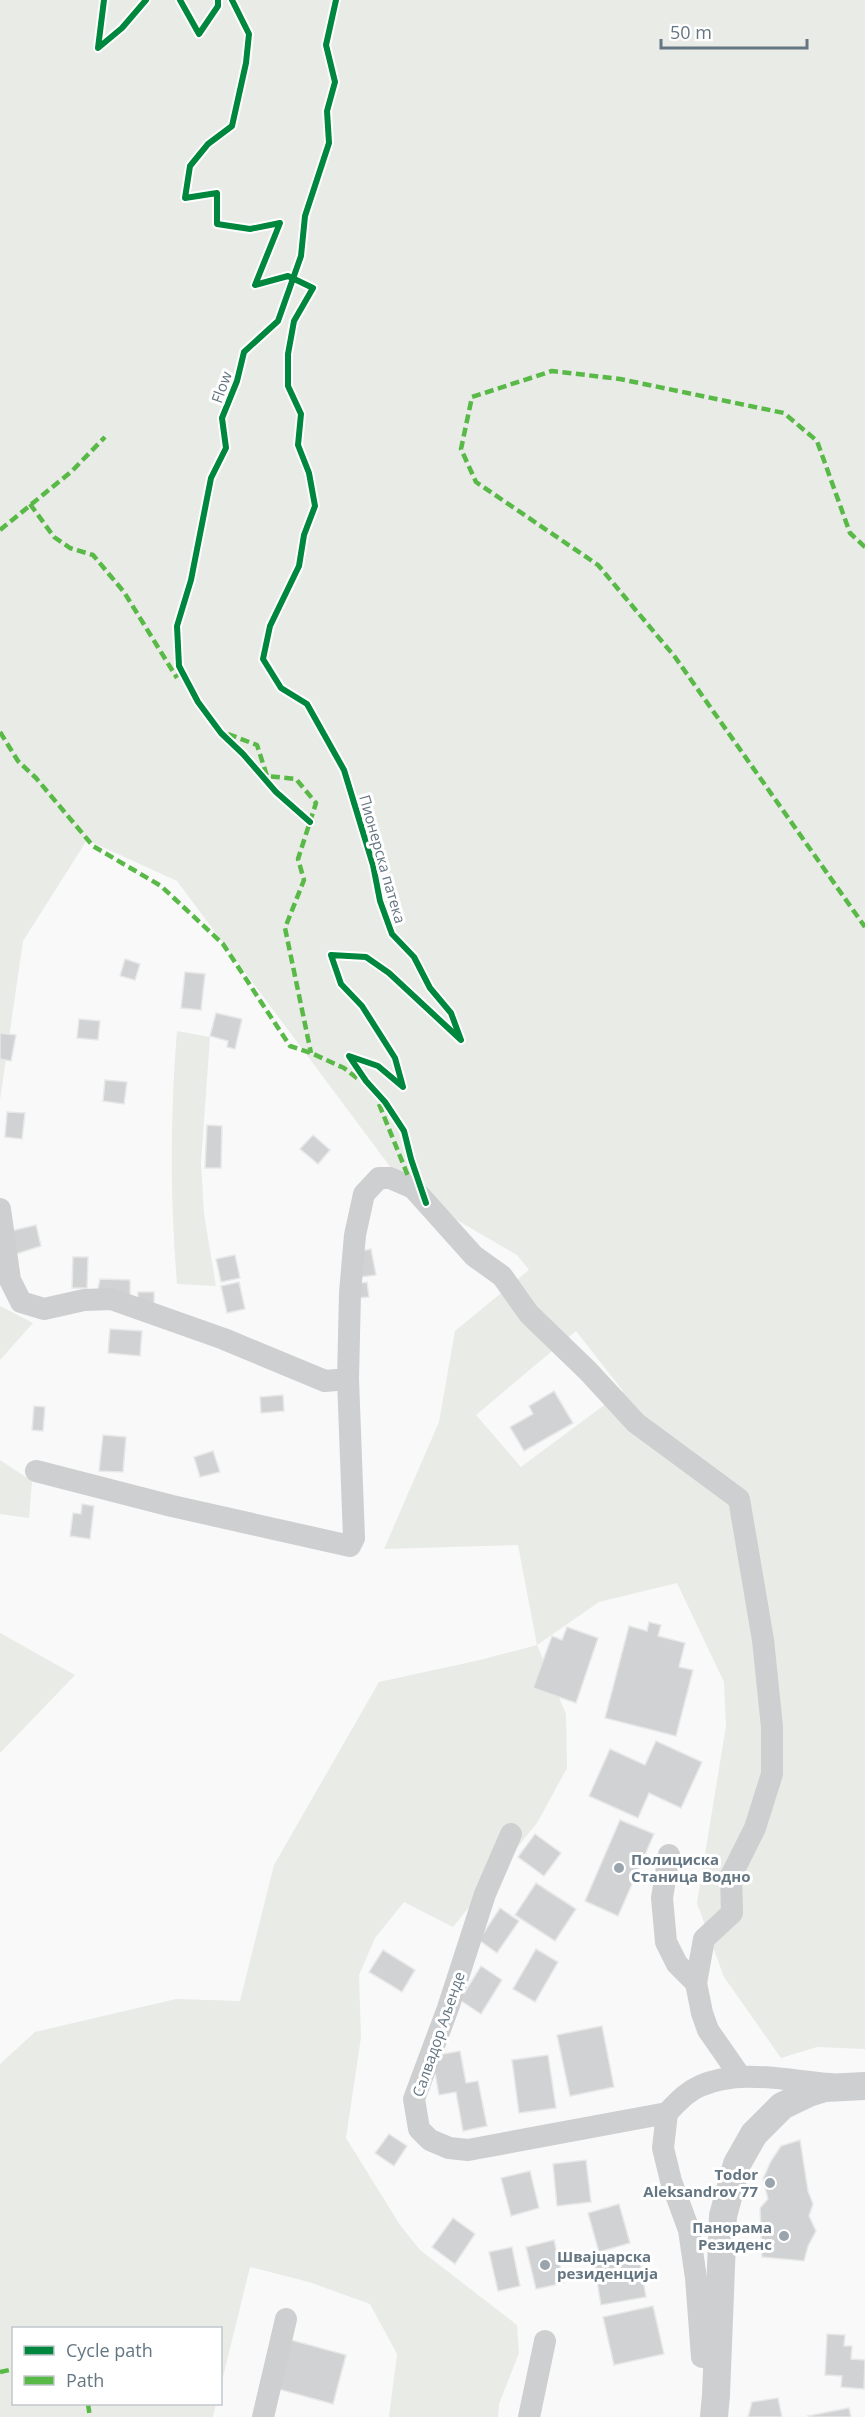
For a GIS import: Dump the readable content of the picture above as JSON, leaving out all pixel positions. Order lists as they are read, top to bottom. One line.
{"streets":{"street":["Салвадор Аљенде"],"cycle path":["Flow","Пионерска патека"]},"places":["Полициска Станица Водно","Todor Aleksandrov 77","Панорама Резиденс","Швајцарска резиденција"],"legend":["Cycle path","Path"],"scale_bar":"50 m"}
